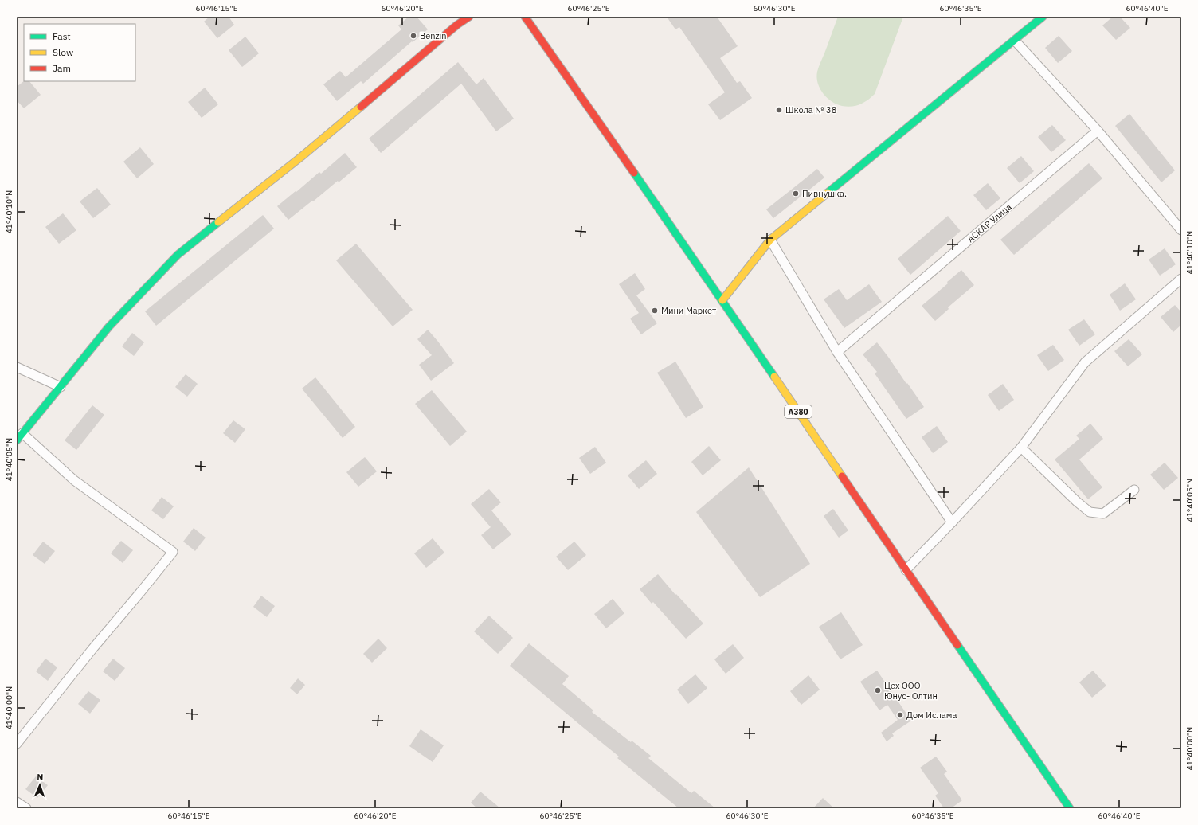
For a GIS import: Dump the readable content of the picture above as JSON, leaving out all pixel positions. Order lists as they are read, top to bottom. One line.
{"streets":{"main road":["A380"],"street":["АСКАР Улица"]},"places":["Benzin","Школа № 38","Пивнушка.","Мини Маркет","Цех ООО Юнус- Олтин","Дом Ислама"],"legend":["Fast","Slow","Jam"],"north":"top","coordinates":["60°46'15\"E","60°46'20\"E","60°46'25\"E","60°46'30\"E","60°46'35\"E","60°46'40\"E","41°40'10\"N","41°40'05\"N","41°40'00\"N"]}
